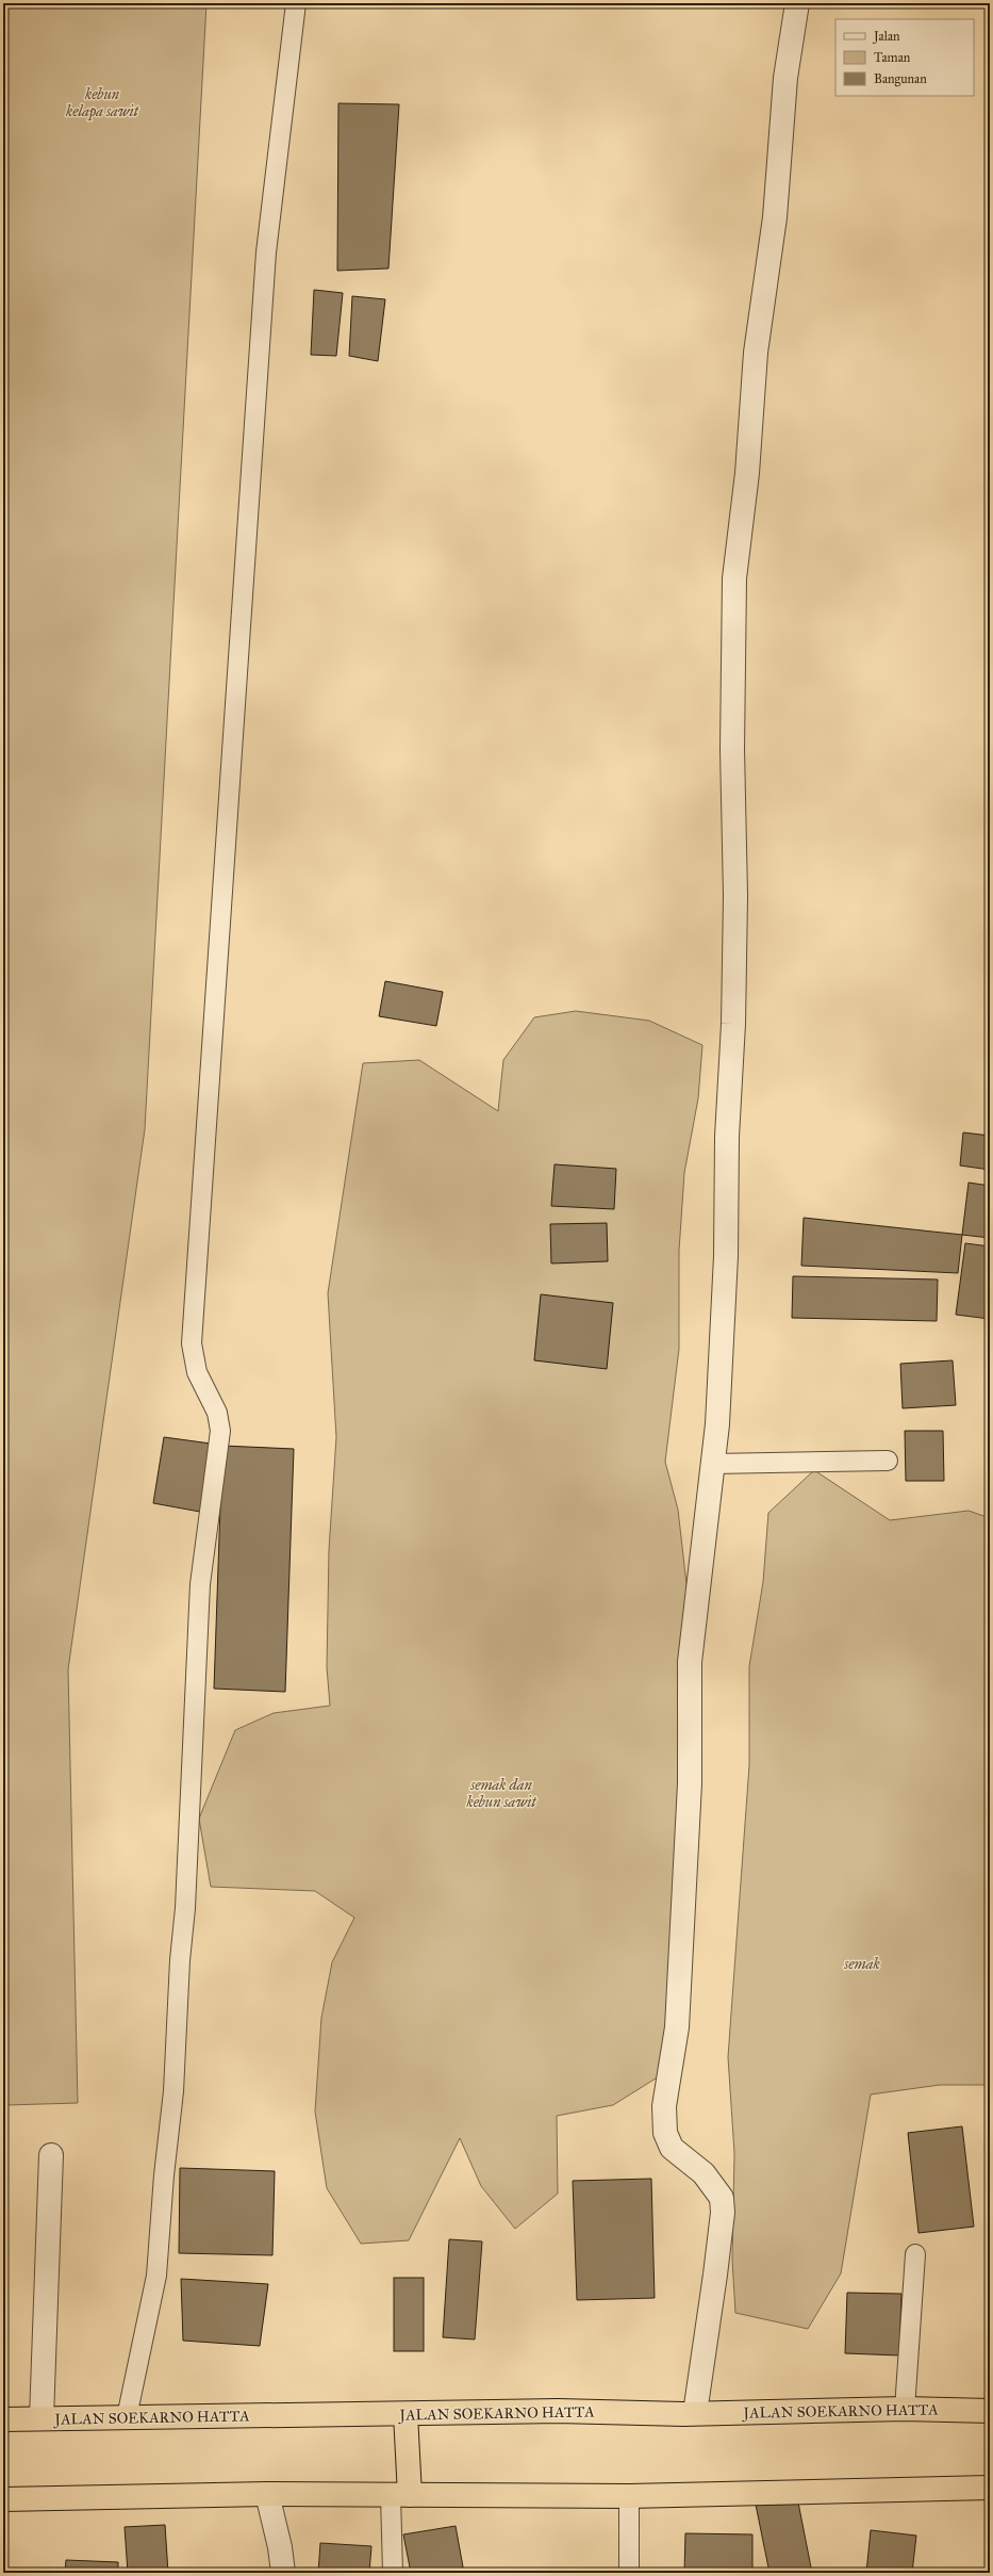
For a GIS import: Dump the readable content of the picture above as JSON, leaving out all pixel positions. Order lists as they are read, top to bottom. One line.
{"streets":{"highway":["JALAN SOEKARNO HATTA"]},"parks":["kebun kelapa sawit","semak dan kebun sawit","semak"],"legend":["Jalan","Taman","Bangunan"]}
